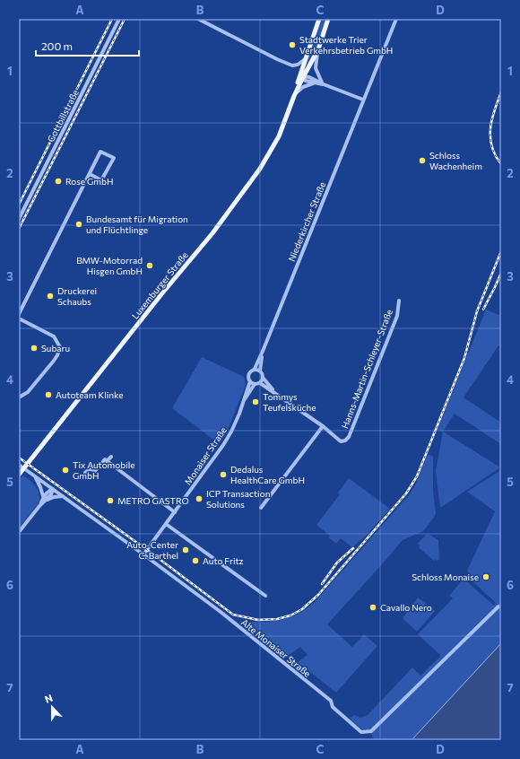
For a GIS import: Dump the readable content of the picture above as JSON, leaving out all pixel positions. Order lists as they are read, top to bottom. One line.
{"streets":{"main road":["Luxemburger Straße"],"street":["Gottbillstraße","Niederkircher Straße","Hanns-Martin-Schleyer-Straße","Monaiser Straße","Alte Monaiser Straße"]},"crossings":[["Niederkircher Straße","Monaiser Straße"],["Monaiser Straße","Alte Monaiser Straße"]],"places":["Stadtwerke Trier Verkehrsbetrieb GmbH","Schloss Wachenheim","Rose GmbH","Bundesamt für Migration und Flüchtlinge","BMW-Motorrad Hisgen GmbH","Druckerei Schaubs","Subaru","Autoteam Klinke","Tommys Teufelsküche","Tix Automobile GmbH","Dedalus HealthCare GmbH","ICP Transaction Solutions","METRO GASTRO","Auto-Center C. Barthel","Auto Fritz","Schloss Monaise","Cavallo Nero"],"scale_bar":"200 m","north":"top","grid":{"columns":["A","B","C","D"],"rows":["1","2","3","4","5","6","7"]}}
